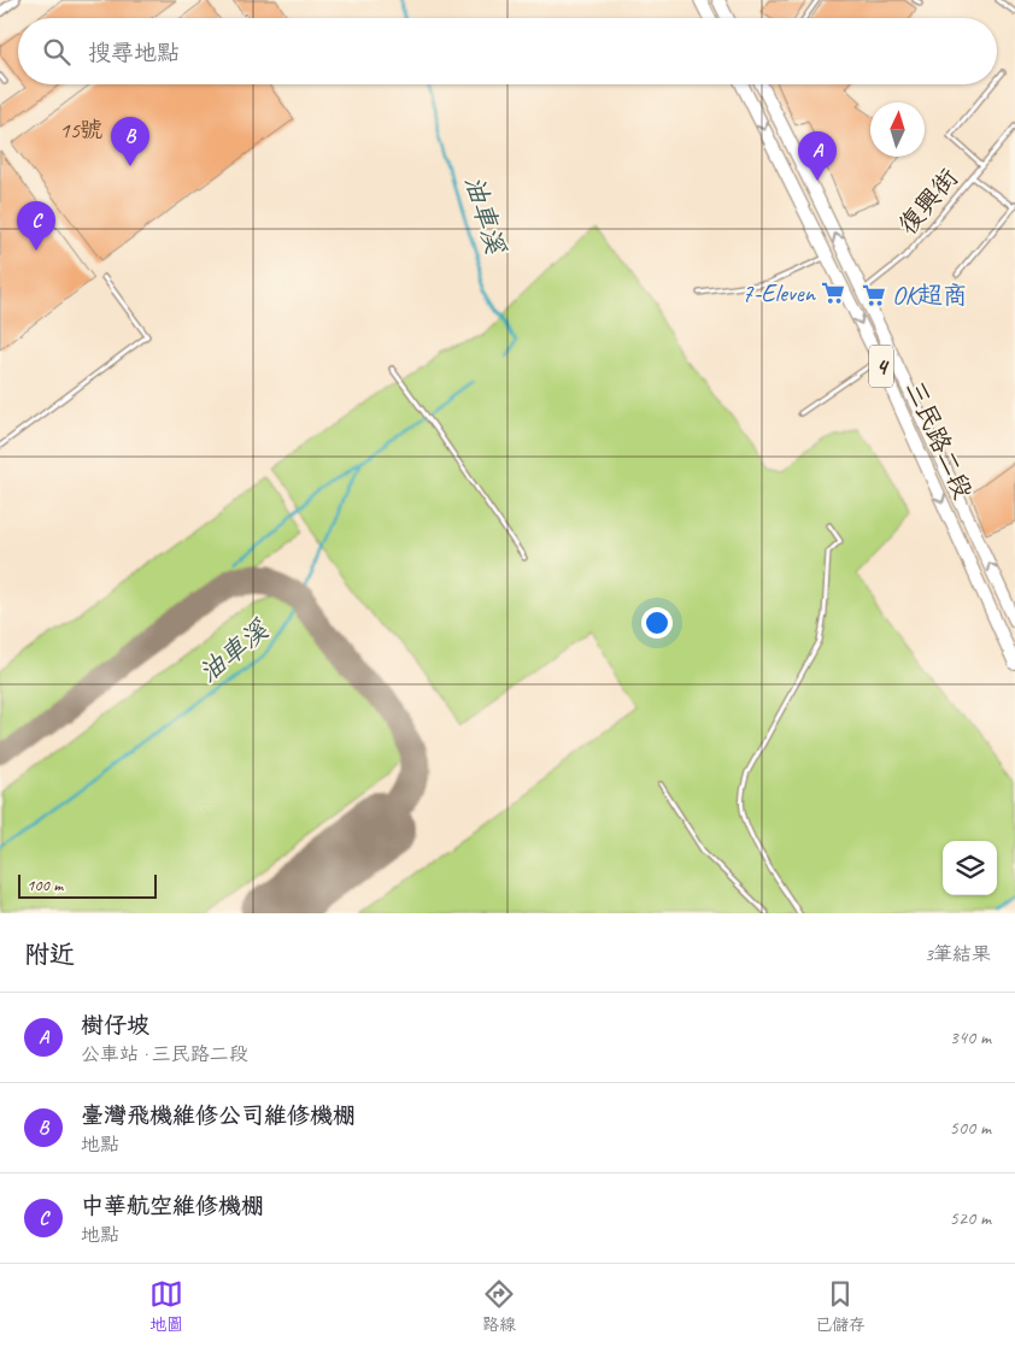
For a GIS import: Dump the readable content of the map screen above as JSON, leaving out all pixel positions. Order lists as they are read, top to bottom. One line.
{"streets":{"main road":["4","三民路二段"],"lane":["復興街"]},"crossings":[["復興街","三民路二段"]],"water":["油車溪"],"places":{"supermarket":["7-Eleven","OK超商"]},"house_numbers":["15號"],"scale_bar":"100 m","north":"top","page":{"search":"搜尋地點","pins":["B","A","C"],"scale":"100 m","heading":["附近","3筆結果"],"list":[{"mark":"A","name":"樹仔坡","note":"公車站 · 三民路二段","value":"340 m"},{"mark":"B","name":"臺灣飛機維修公司維修機棚","note":"地點","value":"500 m"},{"mark":"C","name":"中華航空維修機棚","note":"地點","value":"520 m"}],"nav":["地圖","路線","已儲存"]}}
